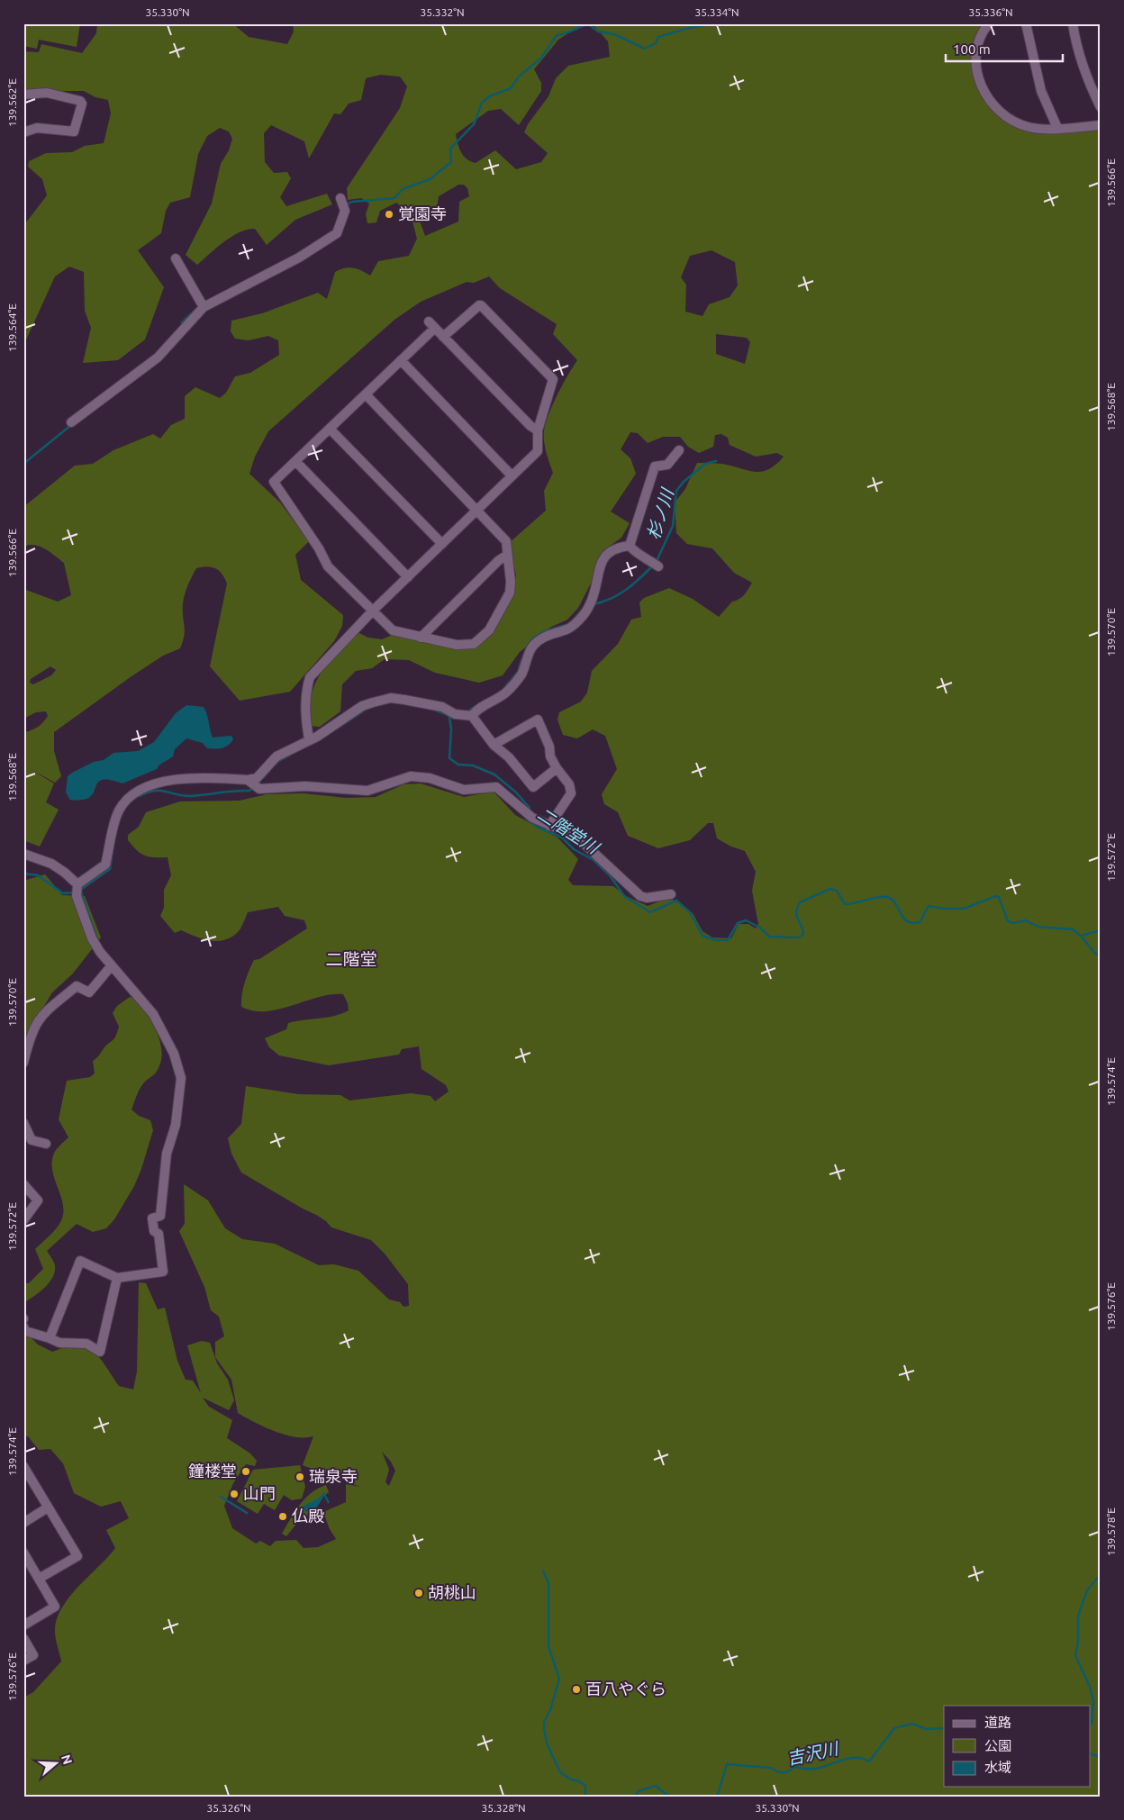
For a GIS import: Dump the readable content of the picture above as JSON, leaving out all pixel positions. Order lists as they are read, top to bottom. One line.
{"districts":["二階堂"],"water":["杉ノ川","二階堂川","吉沢川"],"places":["覚園寺","鐘楼堂","瑞泉寺","山門","仏殿","胡桃山","百八やぐら"],"legend":["道路","公園","水域"],"scale_bar":"100 m","north":"right","coordinates":["35.330°N","35.332°N","35.334°N","35.336°N","139.562°E","139.566°E","139.564°E","139.568°E","139.570°E","139.572°E","139.574°E","139.576°E","139.578°E","35.326°N","35.328°N"]}
